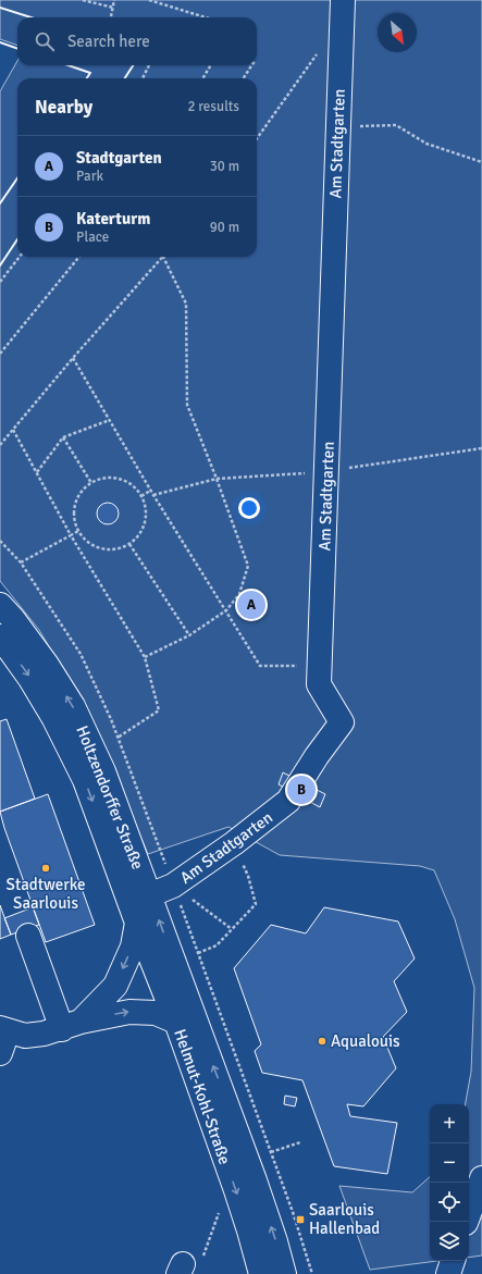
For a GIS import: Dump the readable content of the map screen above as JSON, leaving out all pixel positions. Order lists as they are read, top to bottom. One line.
{"streets":{"street":["Am Stadtgarten","Holtzendorffer Straße","Helmut-Kohl-Straße"]},"crossings":[["Am Stadtgarten","Holtzendorffer Straße"],["Holtzendorffer Straße","Helmut-Kohl-Straße"]],"places":{"other":["Stadtwerke Saarlouis","Aqualouis"],"transit":["Saarlouis Hallenbad"]},"north":"bottom right","page":{"search":"Search here","heading":["Nearby","2 results"],"list":[{"mark":"A","name":"Stadtgarten","note":"Park","value":"30 m"},{"mark":"B","name":"Katerturm","note":"Place","value":"90 m"}],"pins":["A","B"],"map_buttons":["+","−"]}}
